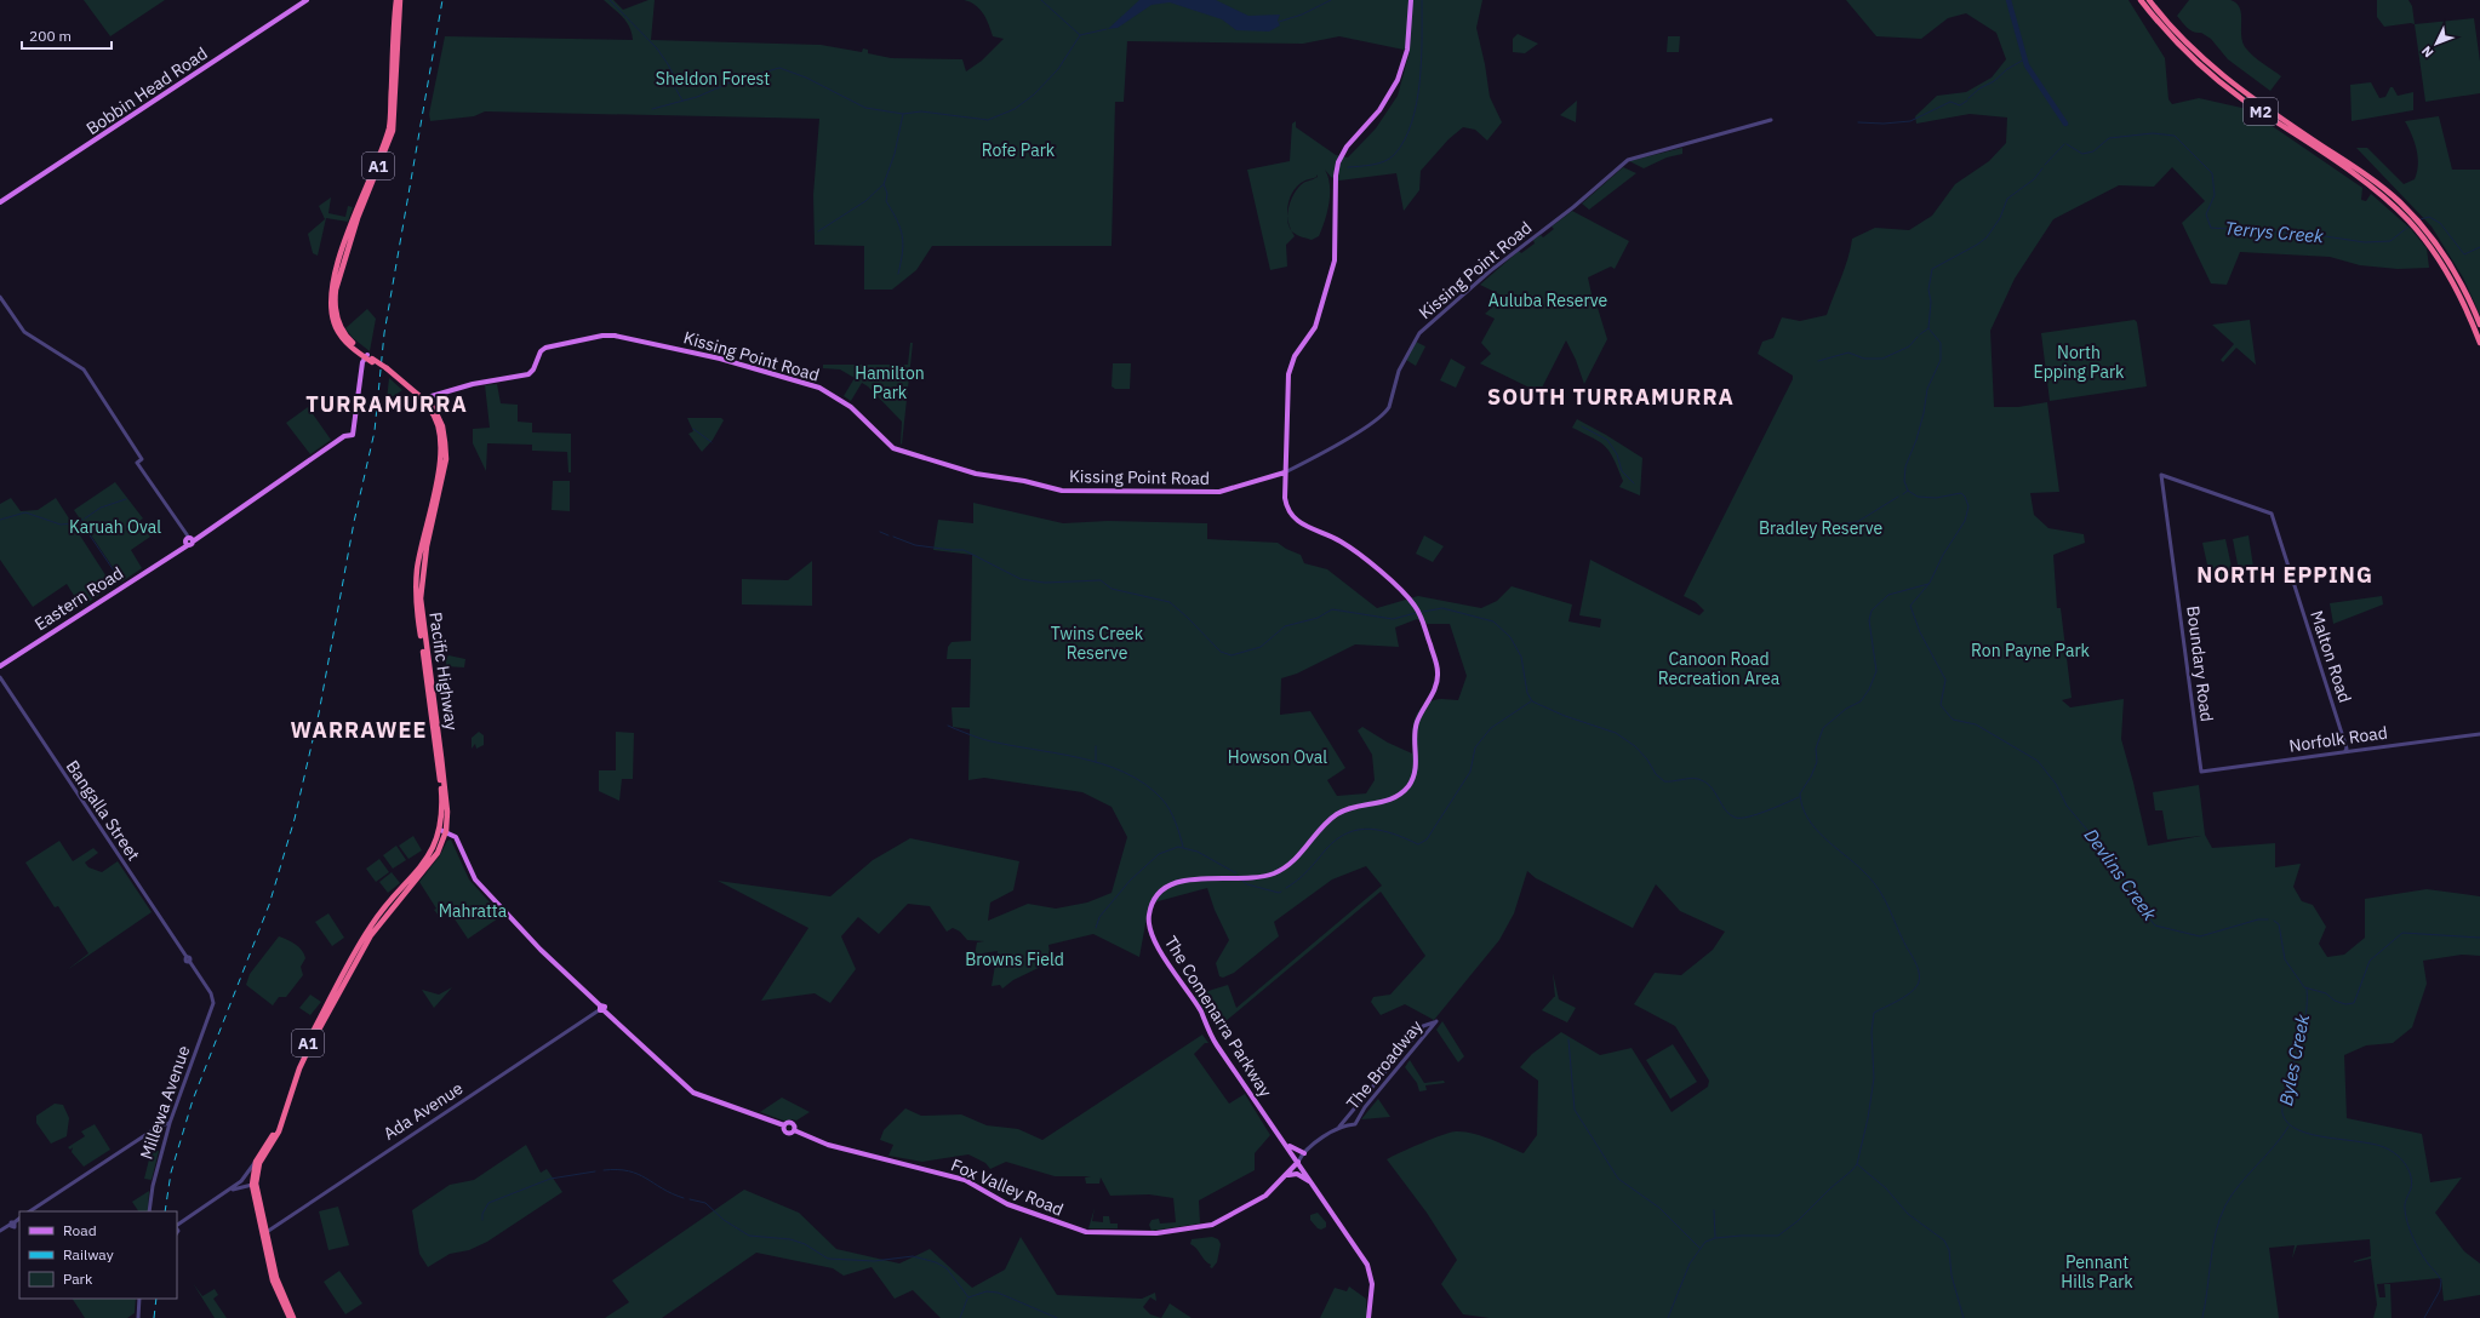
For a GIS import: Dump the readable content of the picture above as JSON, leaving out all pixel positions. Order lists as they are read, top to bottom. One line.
{"streets":{"highway":["M2","A1","Pacific Highway"],"main road":["Bobbin Head Road","Kissing Point Road","Eastern Road","The Comenarra Parkway","Fox Valley Road"],"street":["Malton Road","Boundary Road","Norfolk Road","Bangalla Street","The Broadway","Millewa Avenue","Ada Avenue"]},"crossings":[["Kissing Point Road","Pacific Highway"],["Kissing Point Road","The Comenarra Parkway"],["Eastern Road","Pacific Highway"],["Malton Road","Boundary Road"],["Malton Road","Norfolk Road"],["Boundary Road","Norfolk Road"],["Pacific Highway","Ada Avenue"],["Bangalla Street","Millewa Avenue"],["The Comenarra Parkway","Fox Valley Road"],["The Broadway","Fox Valley Road"],["Ada Avenue","Fox Valley Road"]],"districts":["SOUTH TURRAMURRA","TURRAMURRA","NORTH EPPING","WARRAWEE"],"water":["Terrys Creek","Devlins Creek","Byles Creek"],"parks":["Sheldon Forest","Rofe Park","Auluba Reserve","North Epping Park","Hamilton Park","Karuah Oval","Bradley Reserve","Twins Creek Reserve","Ron Payne Park","Canoon Road Recreation Area","Howson Oval","Mahratta","Browns Field","Pennant Hills Park"],"legend":["Road","Railway","Park"],"scale_bar":"200 m","north":"bottom left"}
